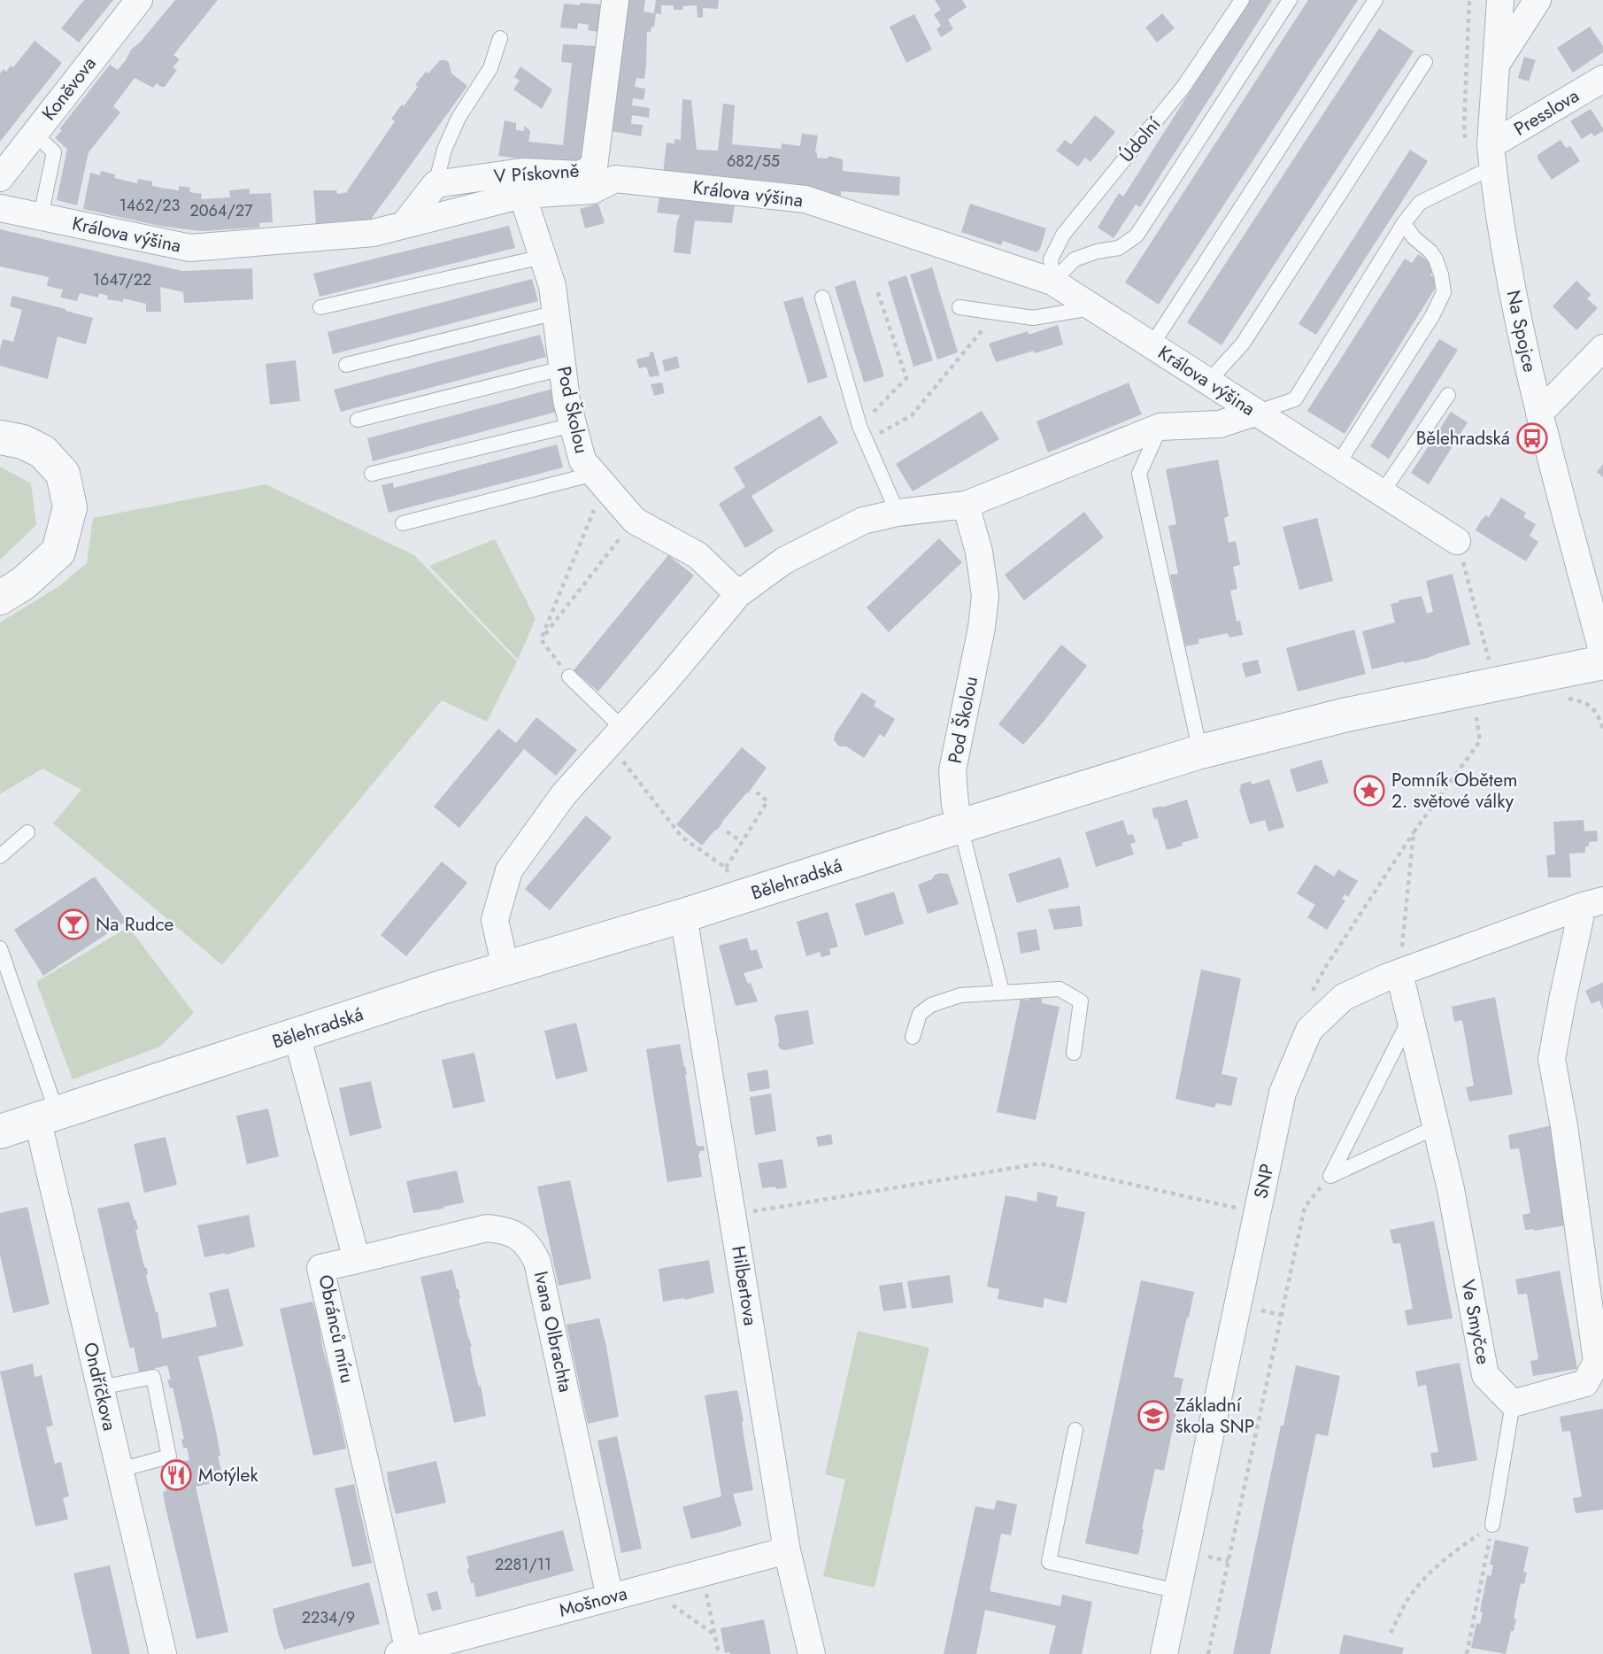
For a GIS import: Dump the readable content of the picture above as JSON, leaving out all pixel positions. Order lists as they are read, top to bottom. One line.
{"streets":{"street":["Koněvova","Presslova","V Pískovně","Králova výšina","Na Spojce","Pod Školou","Bělehradská","SNP","Hilbertova","Ve Smyčce","Obránců míru","Ivana Olbrachta","Ondříčkova","Mošnova"],"lane":["Údolní"]},"crossings":[["Presslova","Na Spojce"],["Údolní","Králova výšina"],["Králova výšina","Pod Školou"],["Pod Školou","Bělehradská"],["Bělehradská","Hilbertova"],["Bělehradská","Obránců míru"],["Bělehradská","Ondříčkova"],["SNP","Ve Smyčce"],["Hilbertova","Mošnova"],["Obránců míru","Ivana Olbrachta"],["Obránců míru","Mošnova"],["Ivana Olbrachta","Mošnova"]],"places":{"bus stop":["Bělehradská"],"place":["Pomník Obětem 2. světové války"],"bar":["Na Rudce"],"school or university":["Základní škola SNP"],"restaurant":["Motýlek"]},"house_numbers":["682/55","1462/23","2064/27","1647/22","2281/11","2234/9"]}
